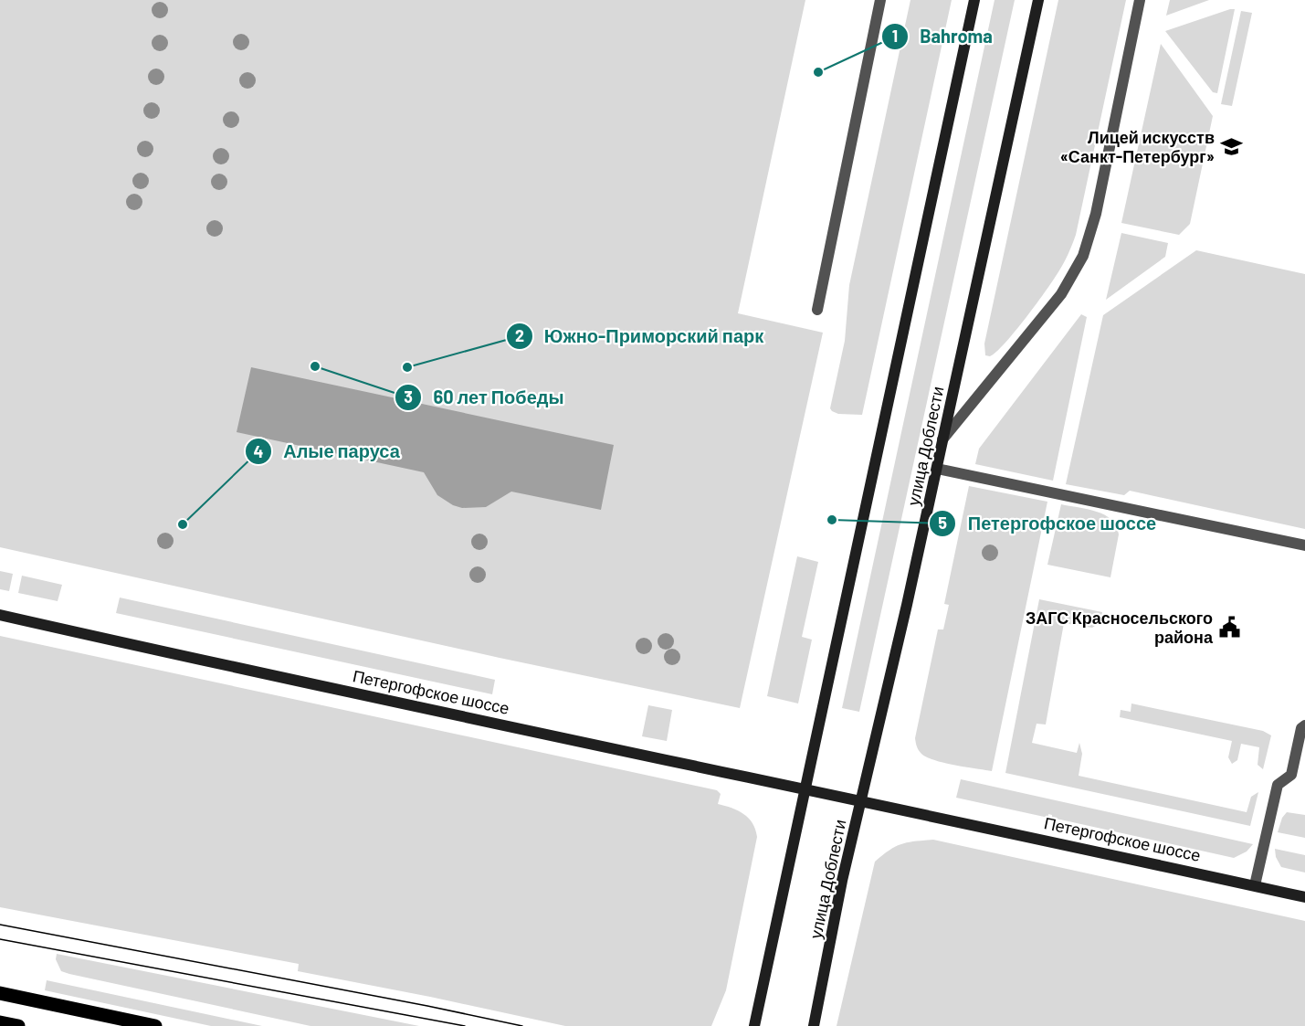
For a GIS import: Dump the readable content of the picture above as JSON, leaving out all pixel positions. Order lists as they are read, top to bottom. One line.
{"streets":{"main road":["улица Доблести","Петергофское шоссе"]},"crossings":[["улица Доблести","Петергофское шоссе"]],"places":{"other":["Bahroma","60 лет Победы","Южно-Приморский парк","Петергофское шоссе","Алые паруса"],"school or university":["Лицей искусств «Санкт-Петербург»"],"public building":["ЗАГС Красносельского района"]}}
